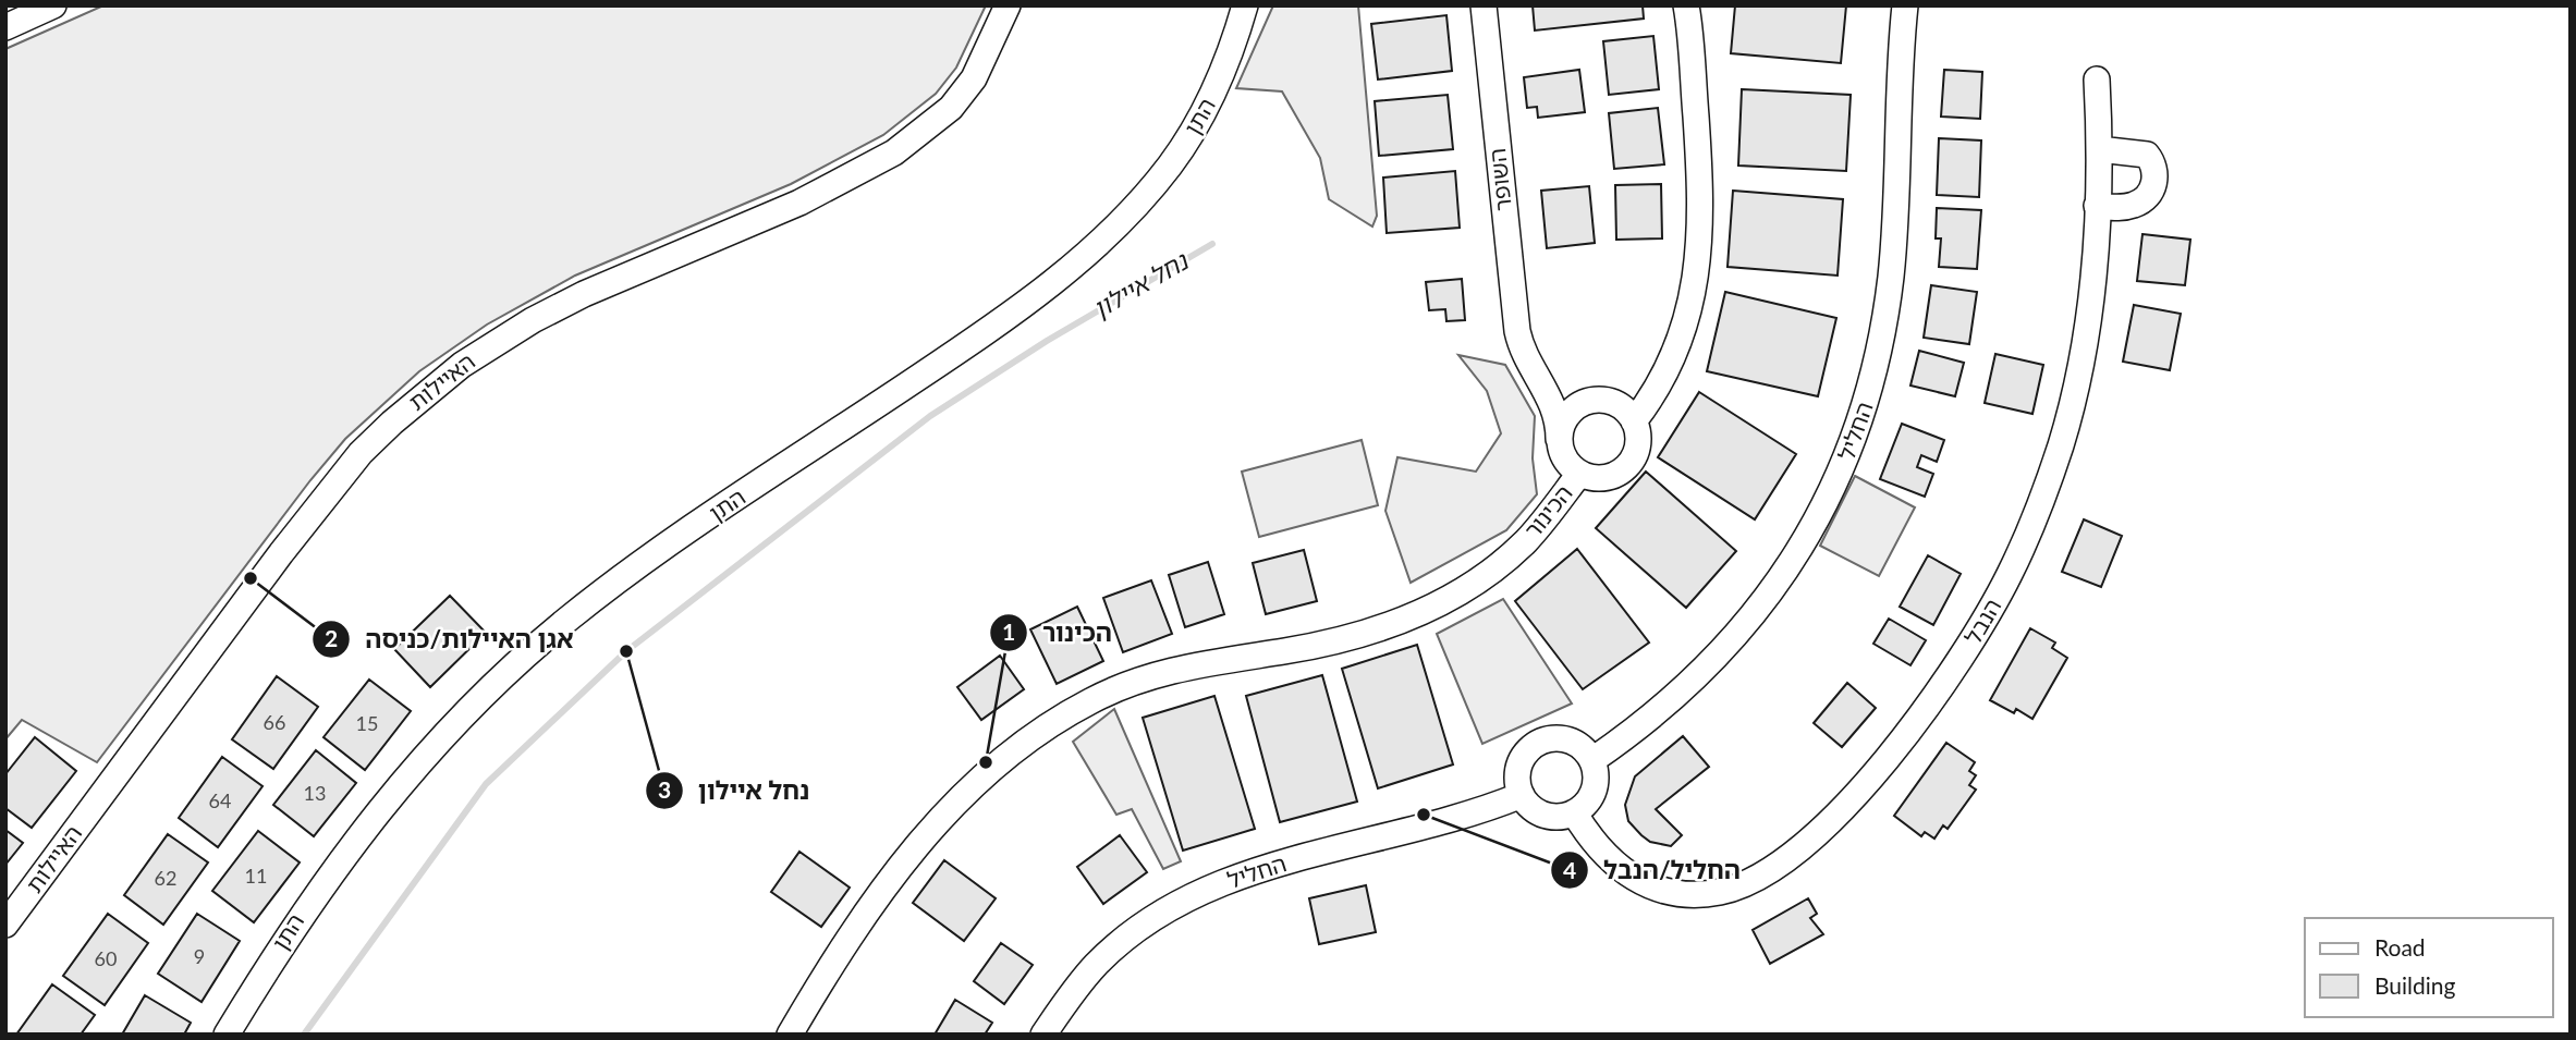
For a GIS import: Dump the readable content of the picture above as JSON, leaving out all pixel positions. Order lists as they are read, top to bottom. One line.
{"streets":{"street":["התן","השופר","האיילות","החליל","הכינור","הנבל"]},"crossings":[["השופר","הכינור"],["החליל","הנבל"]],"water":["נחל איילון"],"places":["אגן האיילות/כניסה","נחל איילון","הכינור","החליל/הנבל"],"house_numbers":["66","15","13","64","11","62","9","60"],"legend":["Road","Building"]}
